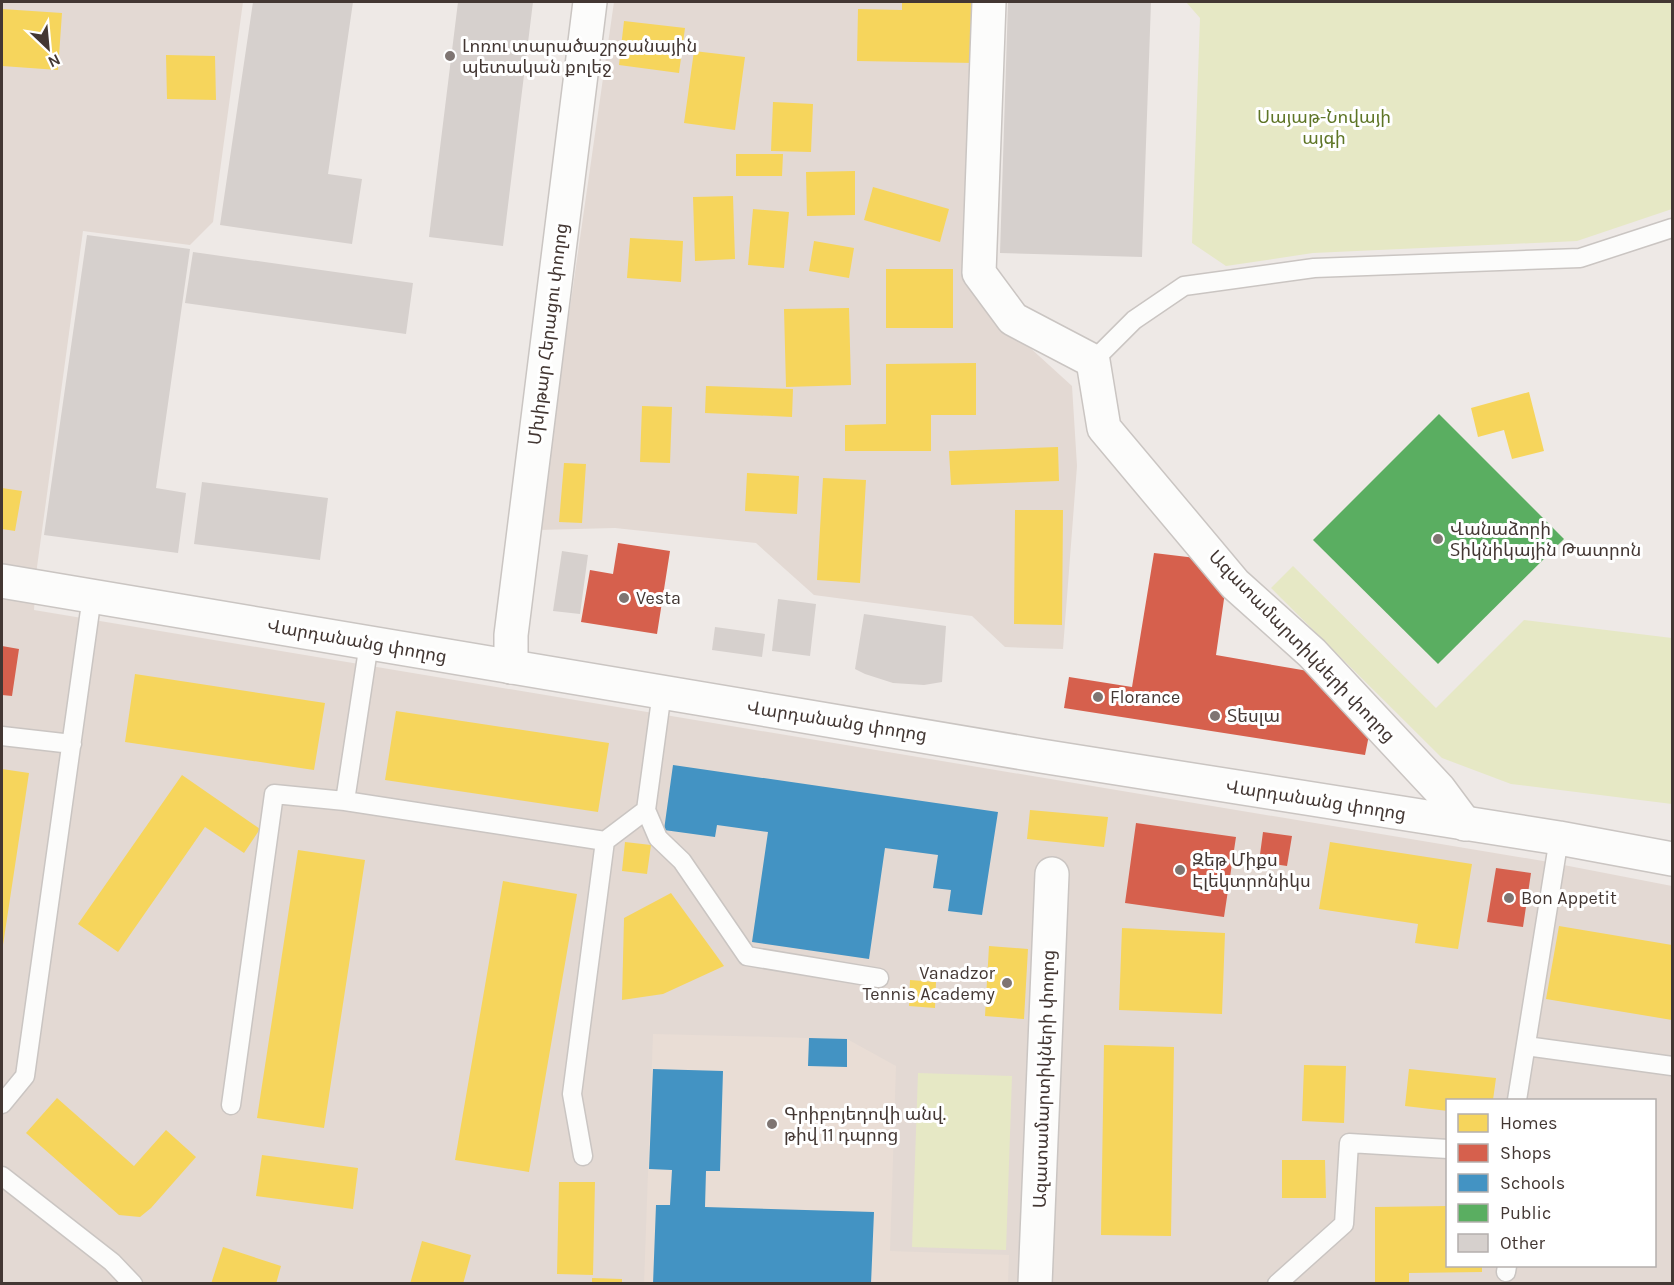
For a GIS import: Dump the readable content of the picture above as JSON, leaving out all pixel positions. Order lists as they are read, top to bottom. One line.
{"streets":{"street":["Մխիթար Հերացու փողոց","Վարդանանց փողոց","Ազատամարտիկների փողոց"]},"crossings":[["Մխիթար Հերացու փողոց","Վարդանանց փողոց"],["Վարդանանց փողոց","Ազատամարտիկների փողոց"]],"parks":["Սայաթ-Նովայի այգի"],"places":["Լոռու տարածաշրջանային պետական քոլեջ","Վանաձորի Տիկնիկային Թատրոն","Vesta","Florance","Տեսլա","Զեթ Միքս Էլեկտրոնիկս","Bon Appetit","Vanadzor Tennis Academy","Գրիբոյեդովի անվ. թիվ 11 դպրոց"],"legend":["Homes","Shops","Schools","Public","Other"],"north":"bottom right"}
